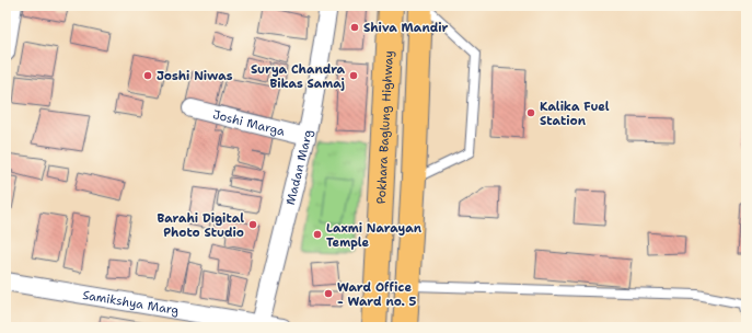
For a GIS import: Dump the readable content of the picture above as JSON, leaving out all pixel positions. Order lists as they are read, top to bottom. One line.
{"streets":{"highway":["Pokhara Baglung Highway"],"street":["Joshi Marga","Madan Marg","Samikshya Marg"]},"crossings":[["Joshi Marga","Madan Marg"],["Madan Marg","Samikshya Marg"]],"places":["Shiva Mandir","Joshi Niwas","Surya Chandra Bikas Samaj","Kalika Fuel Station","Barahi Digital Photo Studio","Laxmi Narayan Temple","Ward Office - Ward no. 5"]}
